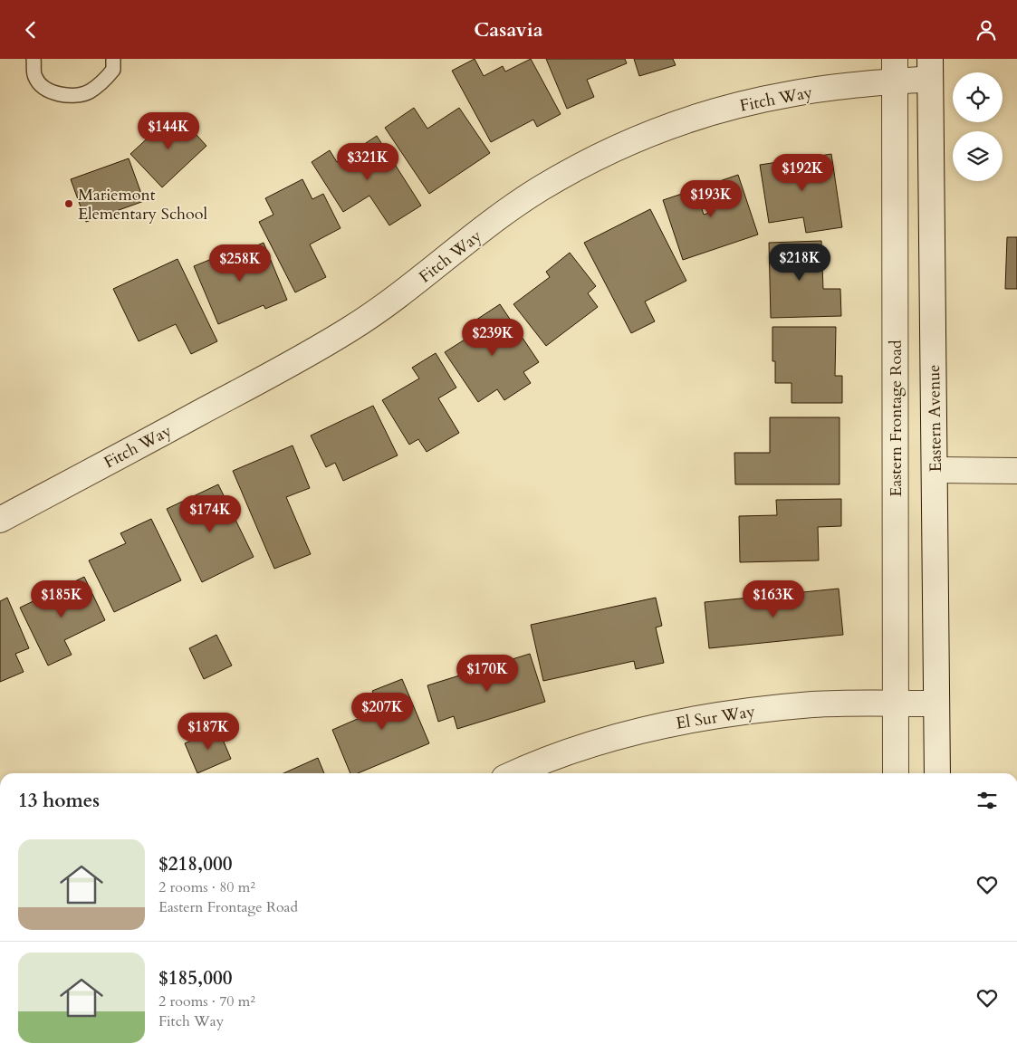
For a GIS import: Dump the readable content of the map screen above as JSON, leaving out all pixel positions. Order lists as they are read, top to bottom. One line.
{"streets":{"street":["Fitch Way","Eastern Frontage Road","Eastern Avenue","El Sur Way"]},"crossings":[["Fitch Way","Eastern Frontage Road"],["Fitch Way","Eastern Avenue"],["Eastern Frontage Road","El Sur Way"],["Eastern Avenue","El Sur Way"]],"places":["Mariemont Elementary School"],"page":{"header":"Casavia","price":["$144K","$321K","$192K","$193K","$218K","$258K","$239K","$174K","$185K","$163K","$170K","$207K","$187K"],"heading":"13 homes","list":[{"name":"$218,000","note":"2 rooms · 80 m² · Eastern Frontage Road"},{"name":"$185,000","note":"2 rooms · 70 m² · Fitch Way"}]}}
